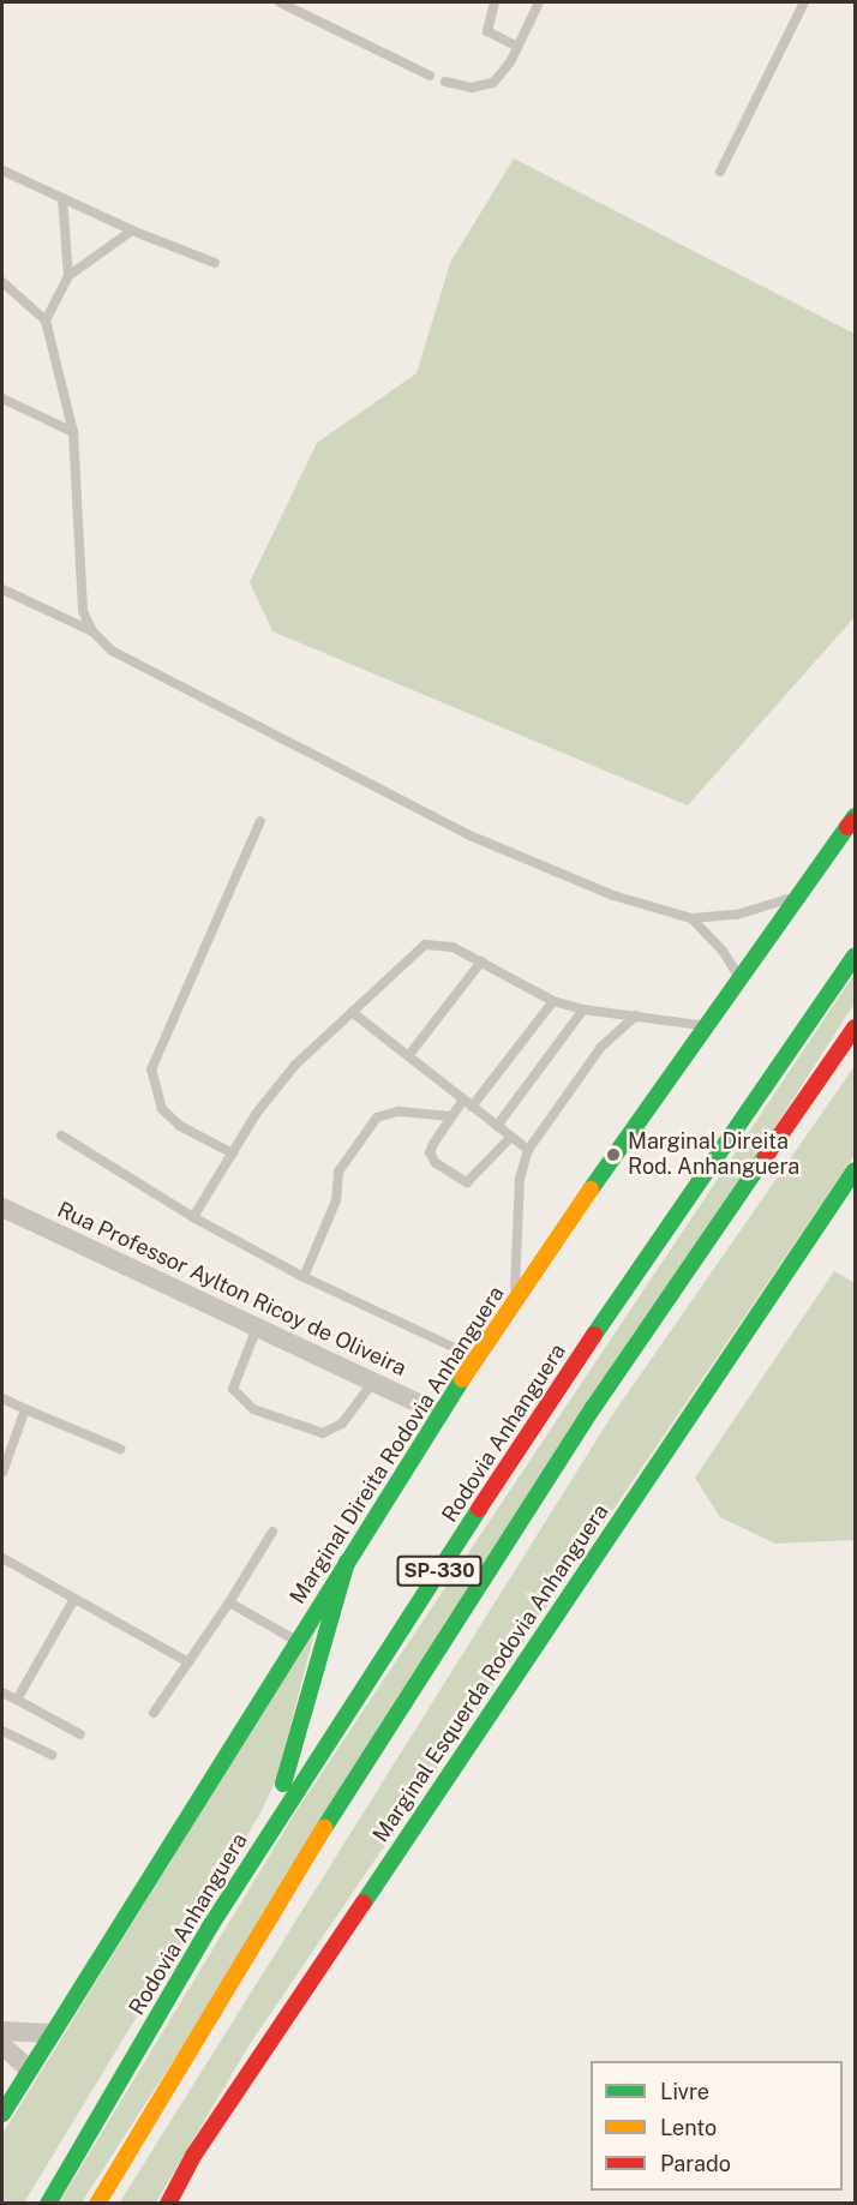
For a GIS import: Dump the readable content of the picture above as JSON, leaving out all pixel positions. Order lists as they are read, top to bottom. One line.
{"streets":{"main road":["Rodovia Anhanguera","Marginal Direita Rodovia Anhanguera","SP-330","Marginal Esquerda Rodovia Anhanguera"],"street":["Rua Professor Aylton Ricoy de Oliveira"]},"crossings":[["Rua Professor Aylton Ricoy de Oliveira","Marginal Direita Rodovia Anhanguera"]],"places":["Marginal Direita Rod. Anhanguera"],"legend":["Livre","Lento","Parado"]}
